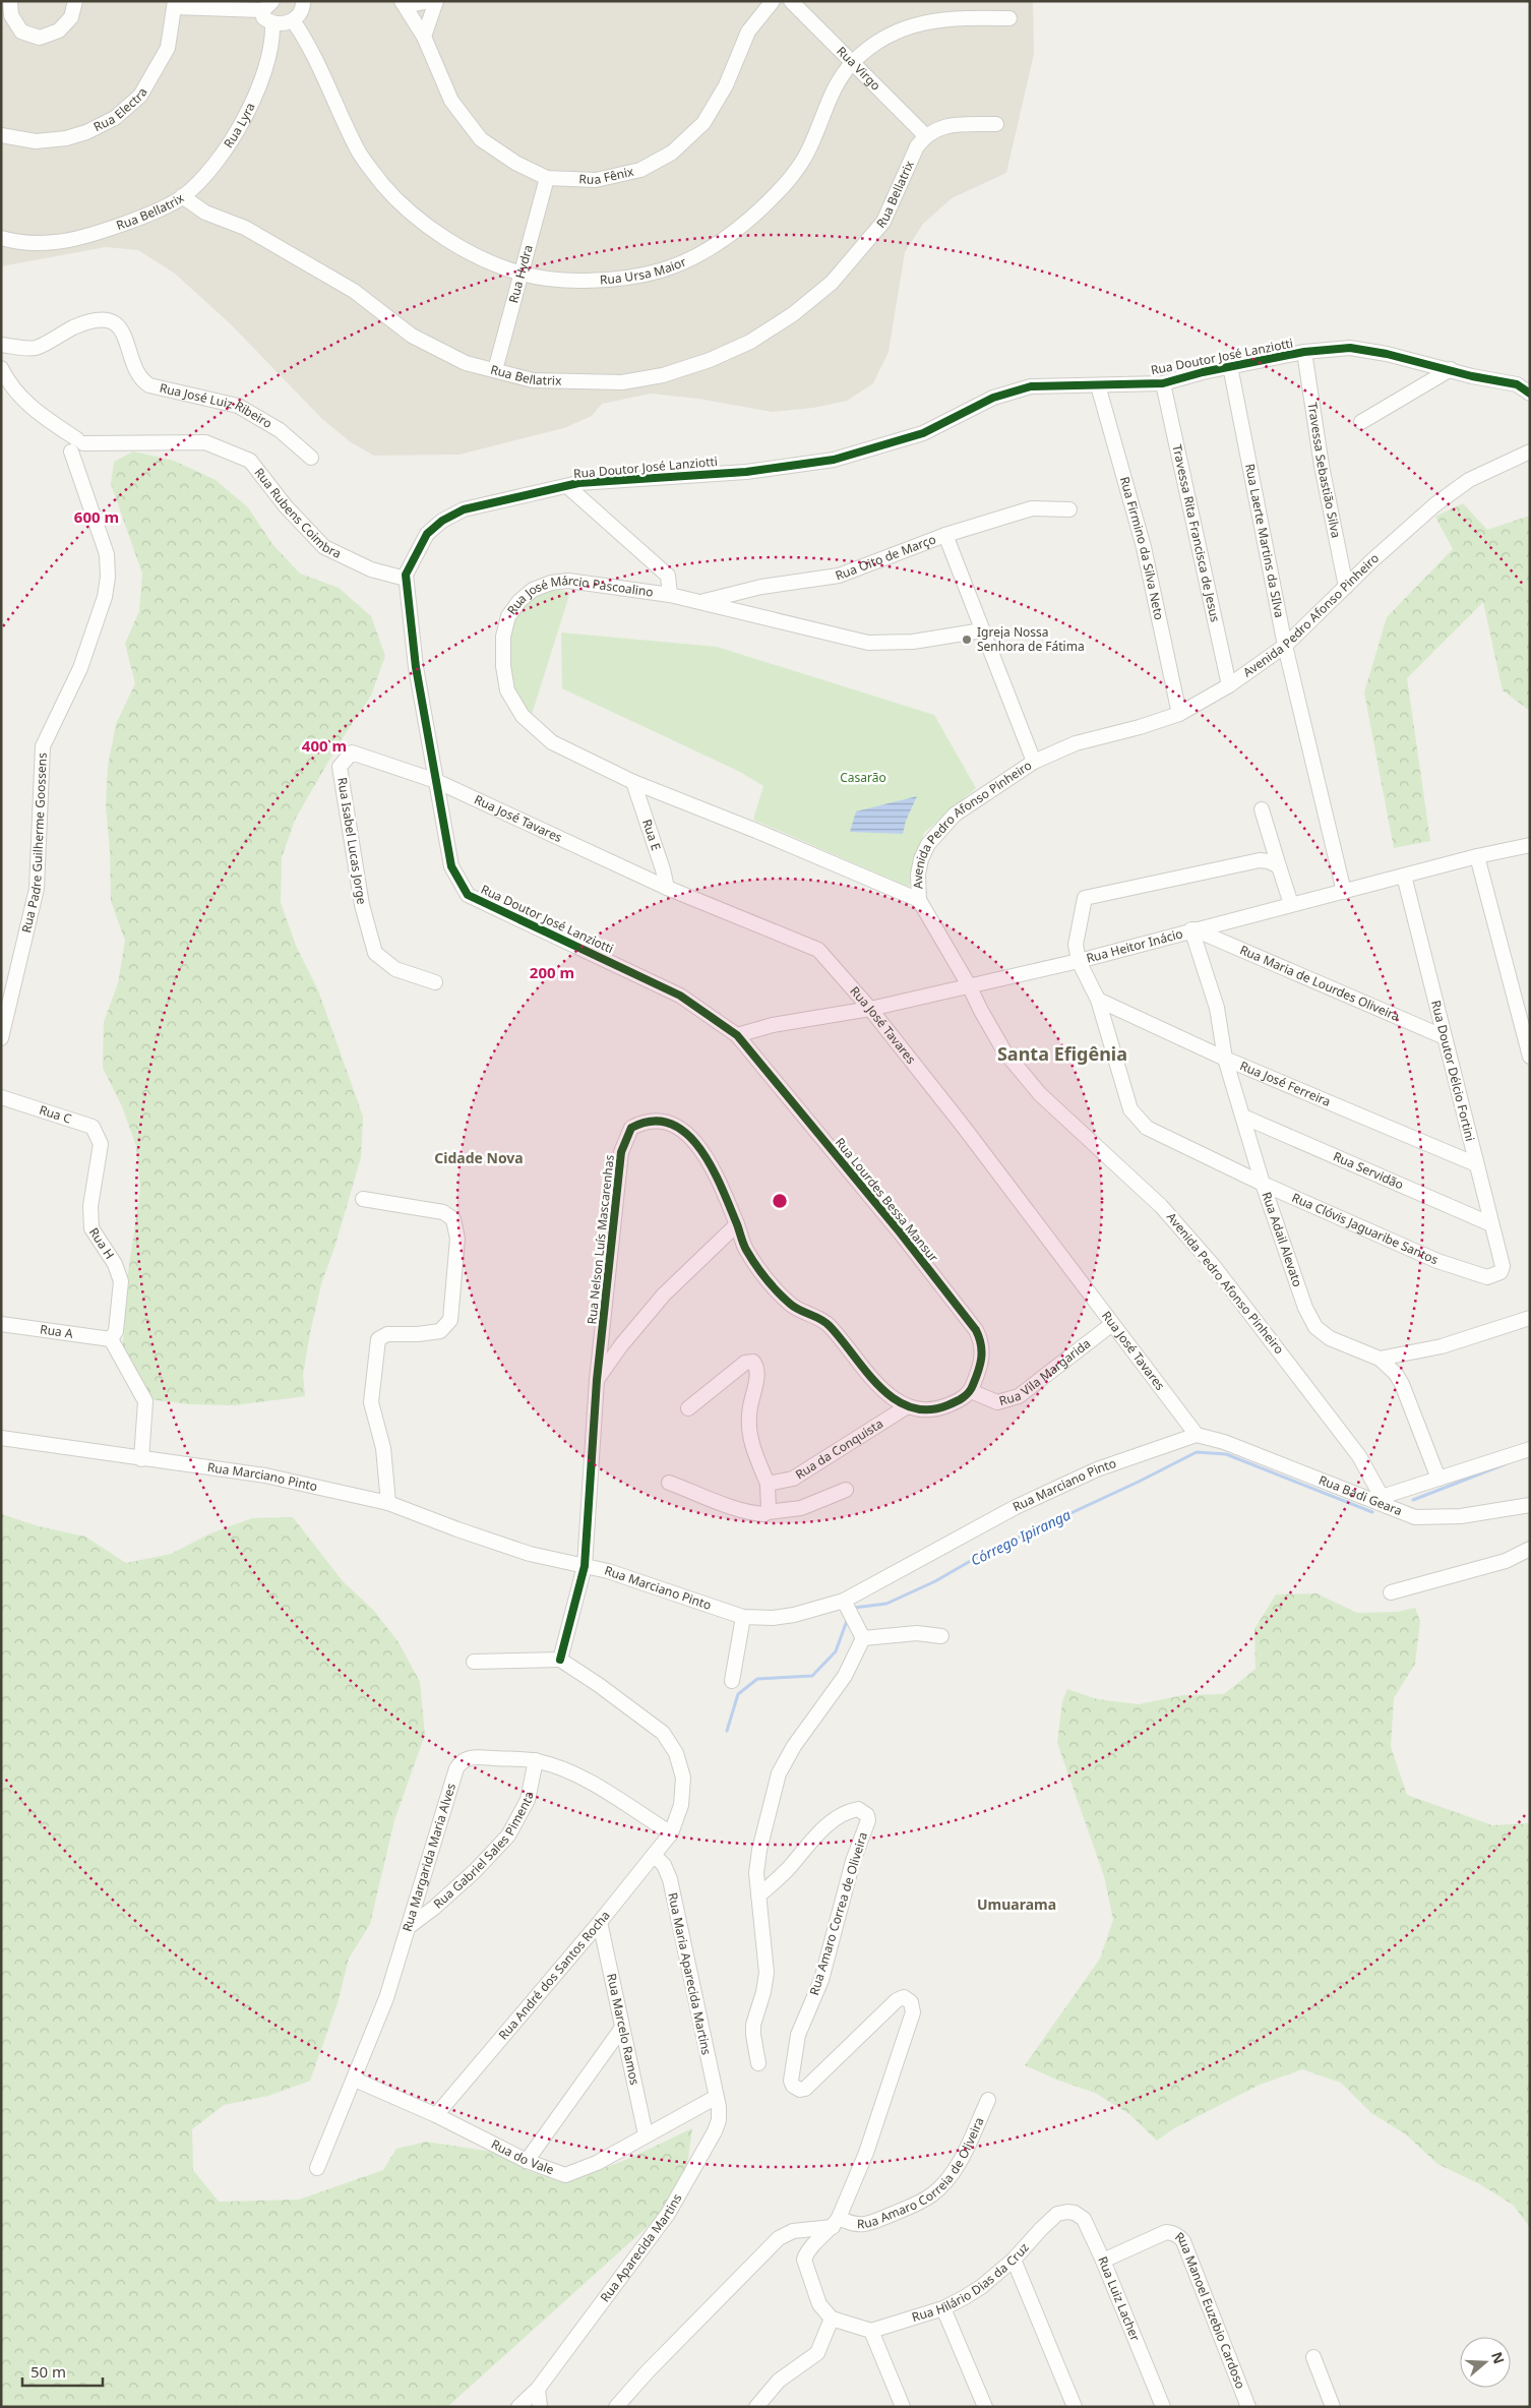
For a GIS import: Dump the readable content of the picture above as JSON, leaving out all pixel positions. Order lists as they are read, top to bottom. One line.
{"streets":{"street":["Rua Virgo","Rua Electra","Rua Lyra","Rua Fênix","Rua Bellatrix","Rua Ursa Maior","Rua Hydra","Rua Doutor José Lanziotti","Rua José Luiz Ribeiro","Travessa Sebastião Silva","Rua Rubens Coimbra","Travessa Rita Francisca de Jesus","Rua Laerte Martins da SIlva","Rua Firmino da Silva Neto","Rua Oito de Março","Rua José Márcio Pascoalino","Avenida Pedro Afonso Pinheiro","Rua José Tavares","Rua E","Rua Isabel Lucas Jorge","Rua Padre Guilherme Goossens","Rua Heitor Inácio","Rua Maria de Lourdes Oliveira","Rua Doutor Délcio Fortini","Rua José Ferreira","Rua C","Rua Servidão","Rua Lourdes Bessa Mansur","Rua Clóvis Jaguaribe Santos","Rua Adail Alevato","Rua Nelson Luís Mascarenhas","Rua H","Rua A","Rua Vila Margarida","Rua da Conquista","Rua Marciano Pinto","Rua Badi Geara","Rua Gabriel Sales Pimenta","Rua Margarida Maria Alves","Rua Amaro Correa de Oliveira","Rua Maria Aparecida Martins","Rua André dos Santos Rocha","Rua Marcelo Ramos","Rua do Vale","Rua Amaro Correia de Oliveira","Rua Aparecida Martins","Rua Hilário Dias da Cruz","Rua Luiz Lacher","Rua Manoel Euzebio Cardoso"]},"crossings":[["Rua Virgo","Rua Bellatrix"],["Rua Virgo","Rua Ursa Maior"],["Rua Lyra","Rua Bellatrix"],["Rua Lyra","Rua Ursa Maior"],["Rua Fênix","Rua Hydra"],["Rua Bellatrix","Rua Hydra"],["Rua Ursa Maior","Rua Hydra"],["Rua Doutor José Lanziotti","Travessa Sebastião Silva"],["Rua Doutor José Lanziotti","Rua Rubens Coimbra"],["Rua Doutor José Lanziotti","Travessa Rita Francisca de Jesus"],["Rua Doutor José Lanziotti","Rua Laerte Martins da SIlva"],["Rua Doutor José Lanziotti","Rua Firmino da Silva Neto"],["Rua Doutor José Lanziotti","Rua José Tavares"],["Rua Doutor José Lanziotti","Rua Isabel Lucas Jorge"],["Rua Doutor José Lanziotti","Rua Heitor Inácio"],["Rua Doutor José Lanziotti","Rua Lourdes Bessa Mansur"],["Travessa Sebastião Silva","Avenida Pedro Afonso Pinheiro"],["Rua Rubens Coimbra","Rua Padre Guilherme Goossens"],["Travessa Rita Francisca de Jesus","Avenida Pedro Afonso Pinheiro"],["Rua Laerte Martins da SIlva","Avenida Pedro Afonso Pinheiro"],["Rua Laerte Martins da SIlva","Rua Heitor Inácio"],["Rua Firmino da Silva Neto","Avenida Pedro Afonso Pinheiro"],["Rua Oito de Março","Rua José Márcio Pascoalino"],["Rua José Márcio Pascoalino","Avenida Pedro Afonso Pinheiro"],["Rua José Márcio Pascoalino","Rua E"],["Avenida Pedro Afonso Pinheiro","Rua Heitor Inácio"],["Avenida Pedro Afonso Pinheiro","Rua Badi Geara"],["Rua José Tavares","Rua E"],["Rua José Tavares","Rua Isabel Lucas Jorge"],["Rua José Tavares","Rua Heitor Inácio"],["Rua José Tavares","Rua Vila Margarida"],["Rua José Tavares","Rua Marciano Pinto"],["Rua José Tavares","Rua Badi Geara"],["Rua Heitor Inácio","Rua Maria de Lourdes Oliveira"],["Rua Heitor Inácio","Rua Doutor Délcio Fortini"],["Rua Heitor Inácio","Rua Lourdes Bessa Mansur"],["Rua Heitor Inácio","Rua Clóvis Jaguaribe Santos"],["Rua Heitor Inácio","Rua Adail Alevato"],["Rua Maria de Lourdes Oliveira","Rua Doutor Délcio Fortini"],["Rua Maria de Lourdes Oliveira","Rua Adail Alevato"],["Rua Doutor Délcio Fortini","Rua José Ferreira"],["Rua Doutor Délcio Fortini","Rua Servidão"],["Rua Doutor Délcio Fortini","Rua Clóvis Jaguaribe Santos"],["Rua José Ferreira","Rua Clóvis Jaguaribe Santos"],["Rua José Ferreira","Rua Adail Alevato"],["Rua C","Rua H"],["Rua Servidão","Rua Adail Alevato"],["Rua Lourdes Bessa Mansur","Rua Nelson Luís Mascarenhas"],["Rua Lourdes Bessa Mansur","Rua Vila Margarida"],["Rua Clóvis Jaguaribe Santos","Rua Adail Alevato"],["Rua Nelson Luís Mascarenhas","Rua Vila Margarida"],["Rua Nelson Luís Mascarenhas","Rua da Conquista"],["Rua Nelson Luís Mascarenhas","Rua Marciano Pinto"],["Rua Nelson Luís Mascarenhas","Rua André dos Santos Rocha"],["Rua H","Rua A"],["Rua Marciano Pinto","Rua Badi Geara"],["Rua Gabriel Sales Pimenta","Rua Margarida Maria Alves"],["Rua Margarida Maria Alves","Rua André dos Santos Rocha"],["Rua Margarida Maria Alves","Rua do Vale"],["Rua Amaro Correa de Oliveira","Rua Amaro Correia de Oliveira"],["Rua Maria Aparecida Martins","Rua André dos Santos Rocha"],["Rua Maria Aparecida Martins","Rua do Vale"],["Rua Maria Aparecida Martins","Rua Aparecida Martins"],["Rua André dos Santos Rocha","Rua Marcelo Ramos"],["Rua André dos Santos Rocha","Rua do Vale"],["Rua Marcelo Ramos","Rua do Vale"],["Rua do Vale","Rua Aparecida Martins"],["Rua Hilário Dias da Cruz","Rua Luiz Lacher"],["Rua Luiz Lacher","Rua Manoel Euzebio Cardoso"]],"districts":["Santa Efigênia","Cidade Nova","Umuarama"],"water":["Córrego Ipiranga"],"parks":["Casarão"],"places":["Igreja Nossa Senhora de Fátima"],"scale_bar":"50 m","north":"right","rings":["600 m","400 m","200 m"]}
